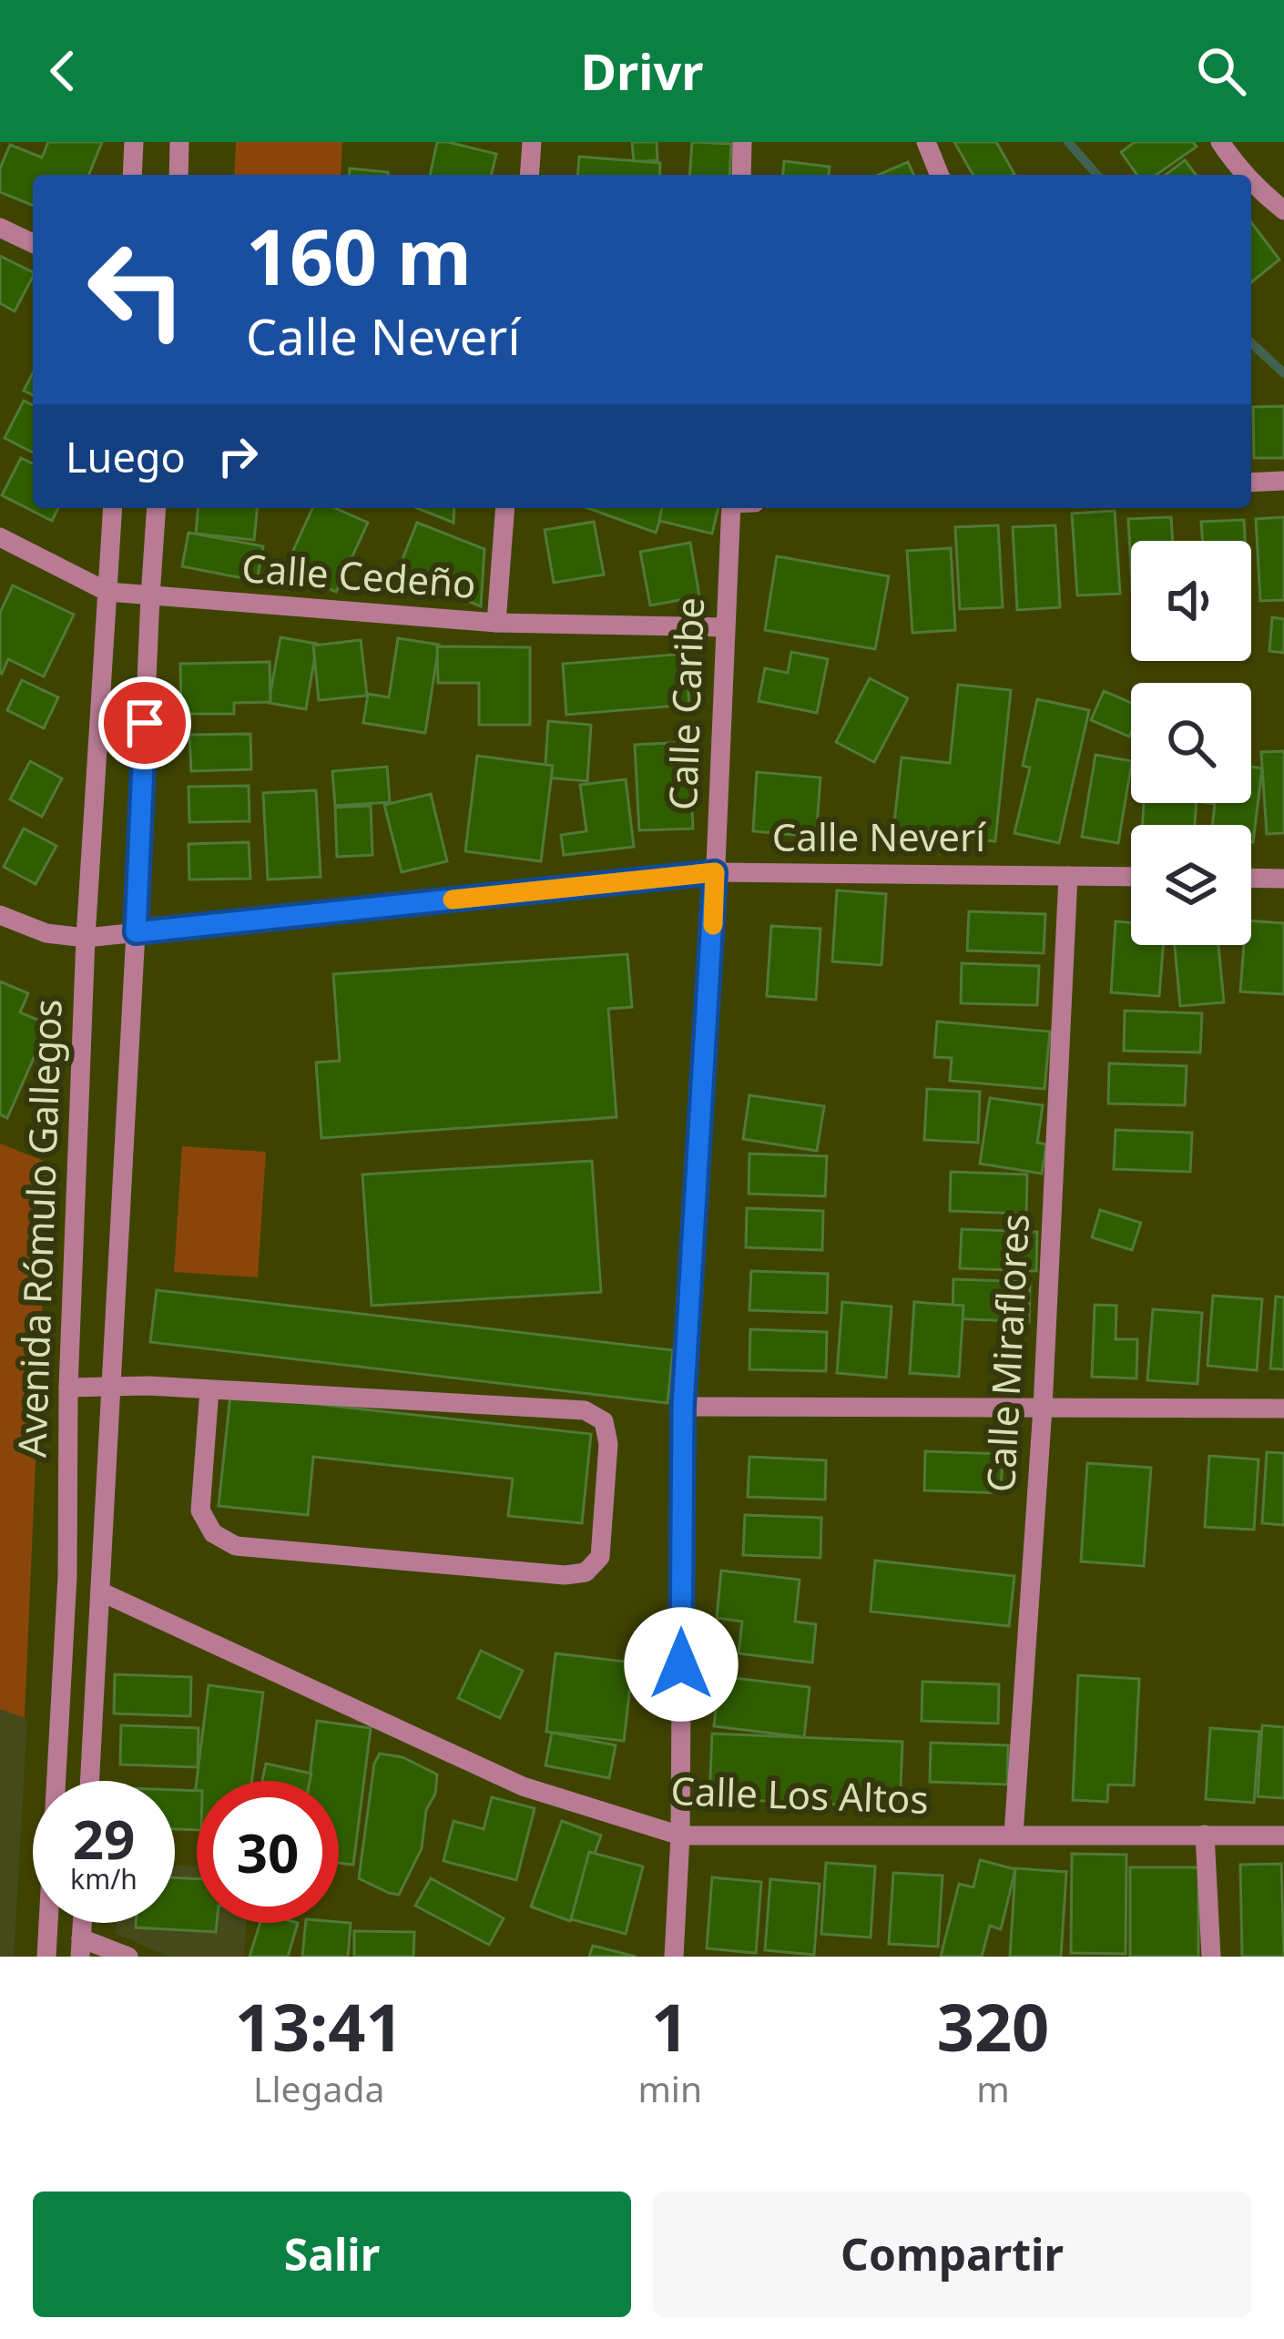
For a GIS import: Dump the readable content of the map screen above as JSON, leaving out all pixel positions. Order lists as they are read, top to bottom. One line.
{"streets":{"street":["Calle Cedeño","Calle Caribe","Calle Neverí","Avenida Rómulo Gallegos","Calle Miraflores","Calle Los Altos"]},"crossings":[["Calle Cedeño","Calle Caribe"],["Calle Cedeño","Avenida Rómulo Gallegos"],["Calle Caribe","Calle Neverí"],["Calle Caribe","Calle Los Altos"],["Calle Neverí","Avenida Rómulo Gallegos"],["Calle Neverí","Calle Miraflores"],["Avenida Rómulo Gallegos","Calle Los Altos"],["Calle Miraflores","Calle Los Altos"]],"page":{"header":"Drivr","turn":["160 m","Calle Neverí"],"then":"Luego","speed":"29 km/h","limit":"30","eta":["13:41","Llegada","1","min","320","m"],"buttons":["Salir","Compartir"]}}
